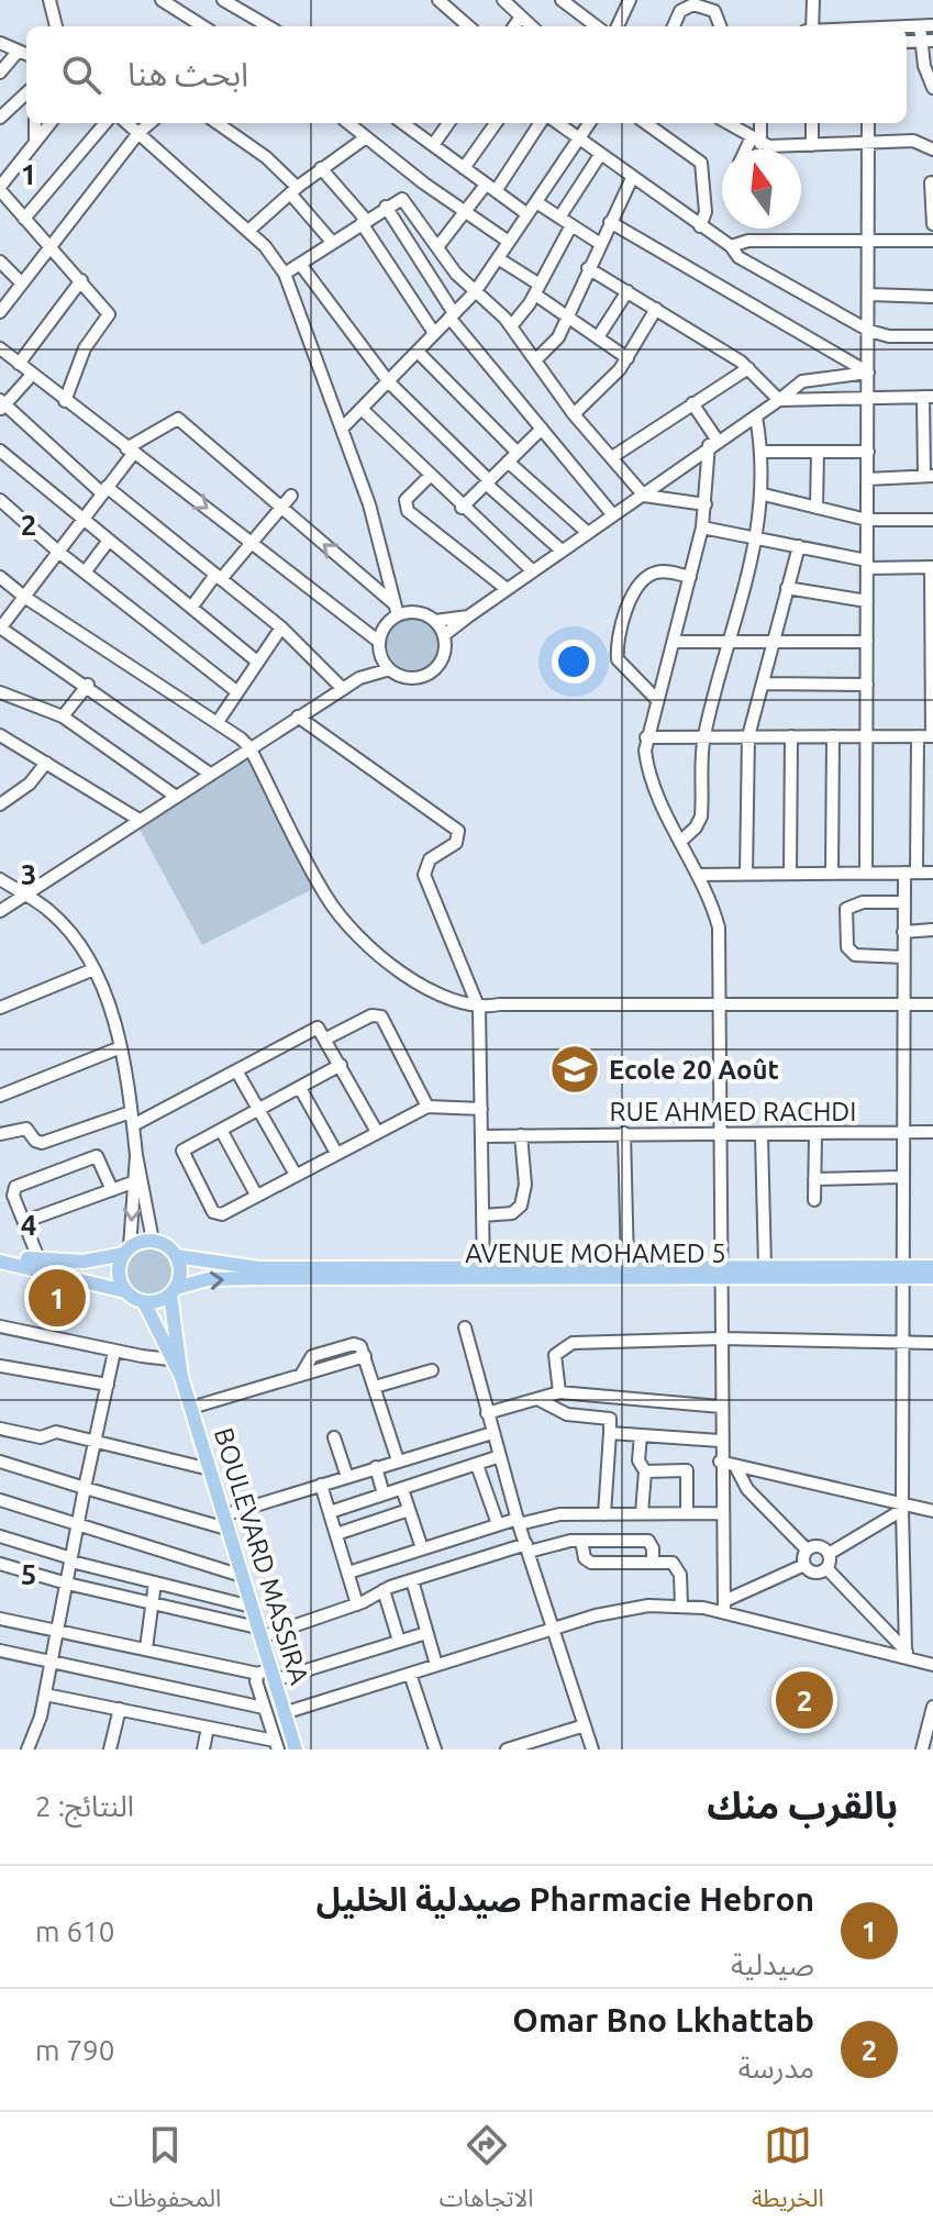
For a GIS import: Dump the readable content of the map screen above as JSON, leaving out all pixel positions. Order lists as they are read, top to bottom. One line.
{"streets":{"main road":["AVENUE MOHAMED 5","BOULEVARD MASSIRA"],"street":["RUE AHMED RACHDI"]},"places":{"school or university":["Ecole 20 Août"]},"north":"top","page":{"search":"ابحث هنا","pins":["1","2"],"heading":["بالقرب منك","النتائج: 2"],"list":[{"mark":"1","name":"Pharmacie Hebron صيدلية الخليل","note":"صيدلية","value":"610 m"},{"mark":"2","name":"Omar Bno Lkhattab","note":"مدرسة","value":"790 m"}],"nav":["الخريطة","الاتجاهات","المحفوظات"]},"grid":{"rows":["1","2","3","4","5"]}}
